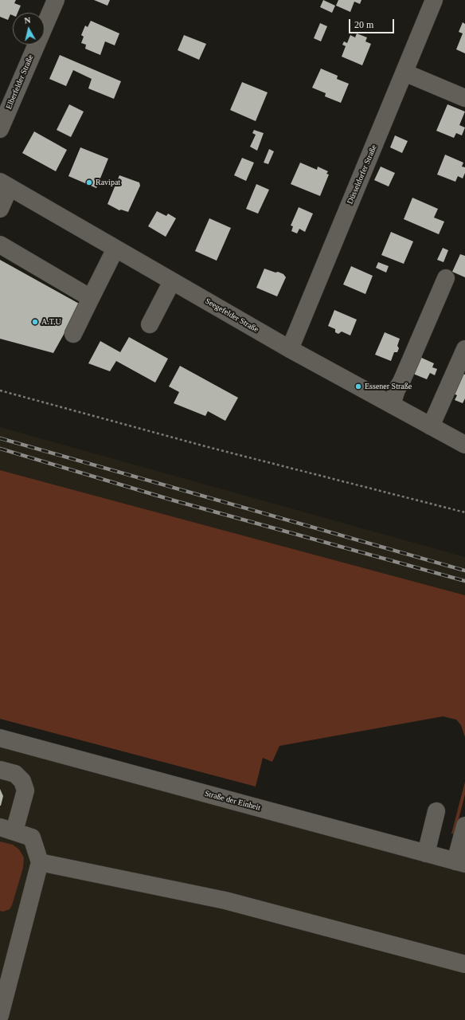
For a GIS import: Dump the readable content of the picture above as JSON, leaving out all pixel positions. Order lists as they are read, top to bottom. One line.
{"streets":{"street":["Elberfelder Straße","Düsseldorfer Straße","Seegefelder Straße","Straße der Einheit"]},"crossings":[["Düsseldorfer Straße","Seegefelder Straße"]],"places":["Ravipat","A.T.U","Essener Straße"],"scale_bar":"20 m","north":"top"}
